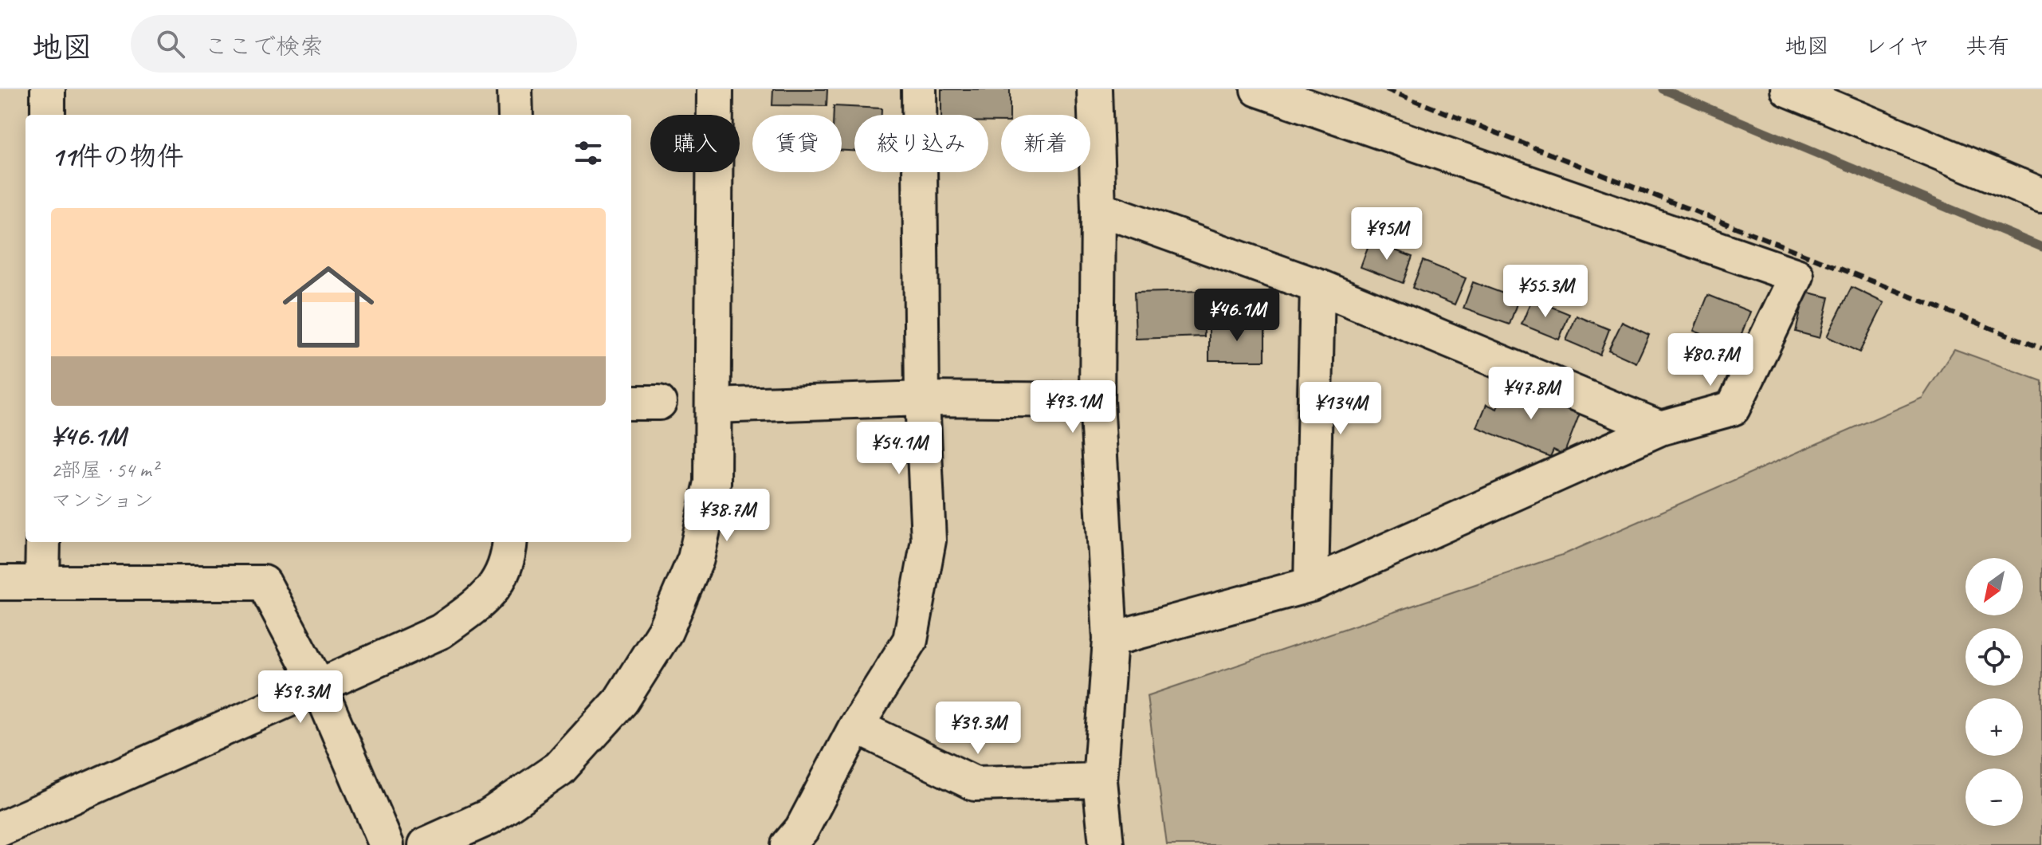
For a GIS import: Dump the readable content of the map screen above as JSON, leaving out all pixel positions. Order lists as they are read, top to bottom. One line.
{"north":"bottom left","page":{"header":"地図","search":"ここで検索","nav":["地図","レイヤ","共有"],"chip":["購入","賃貸","絞り込み","新着"],"heading":"11件の物件","list":[{"name":"¥46.1M","note":"2部屋 · 54 m² · マンション"}],"price":["¥95M","¥55.3M","¥46.1M","¥80.7M","¥47.8M","¥93.1M","¥134M","¥54.1M","¥38.7M","¥59.3M","¥39.3M"],"map_buttons":["+","−"]}}
